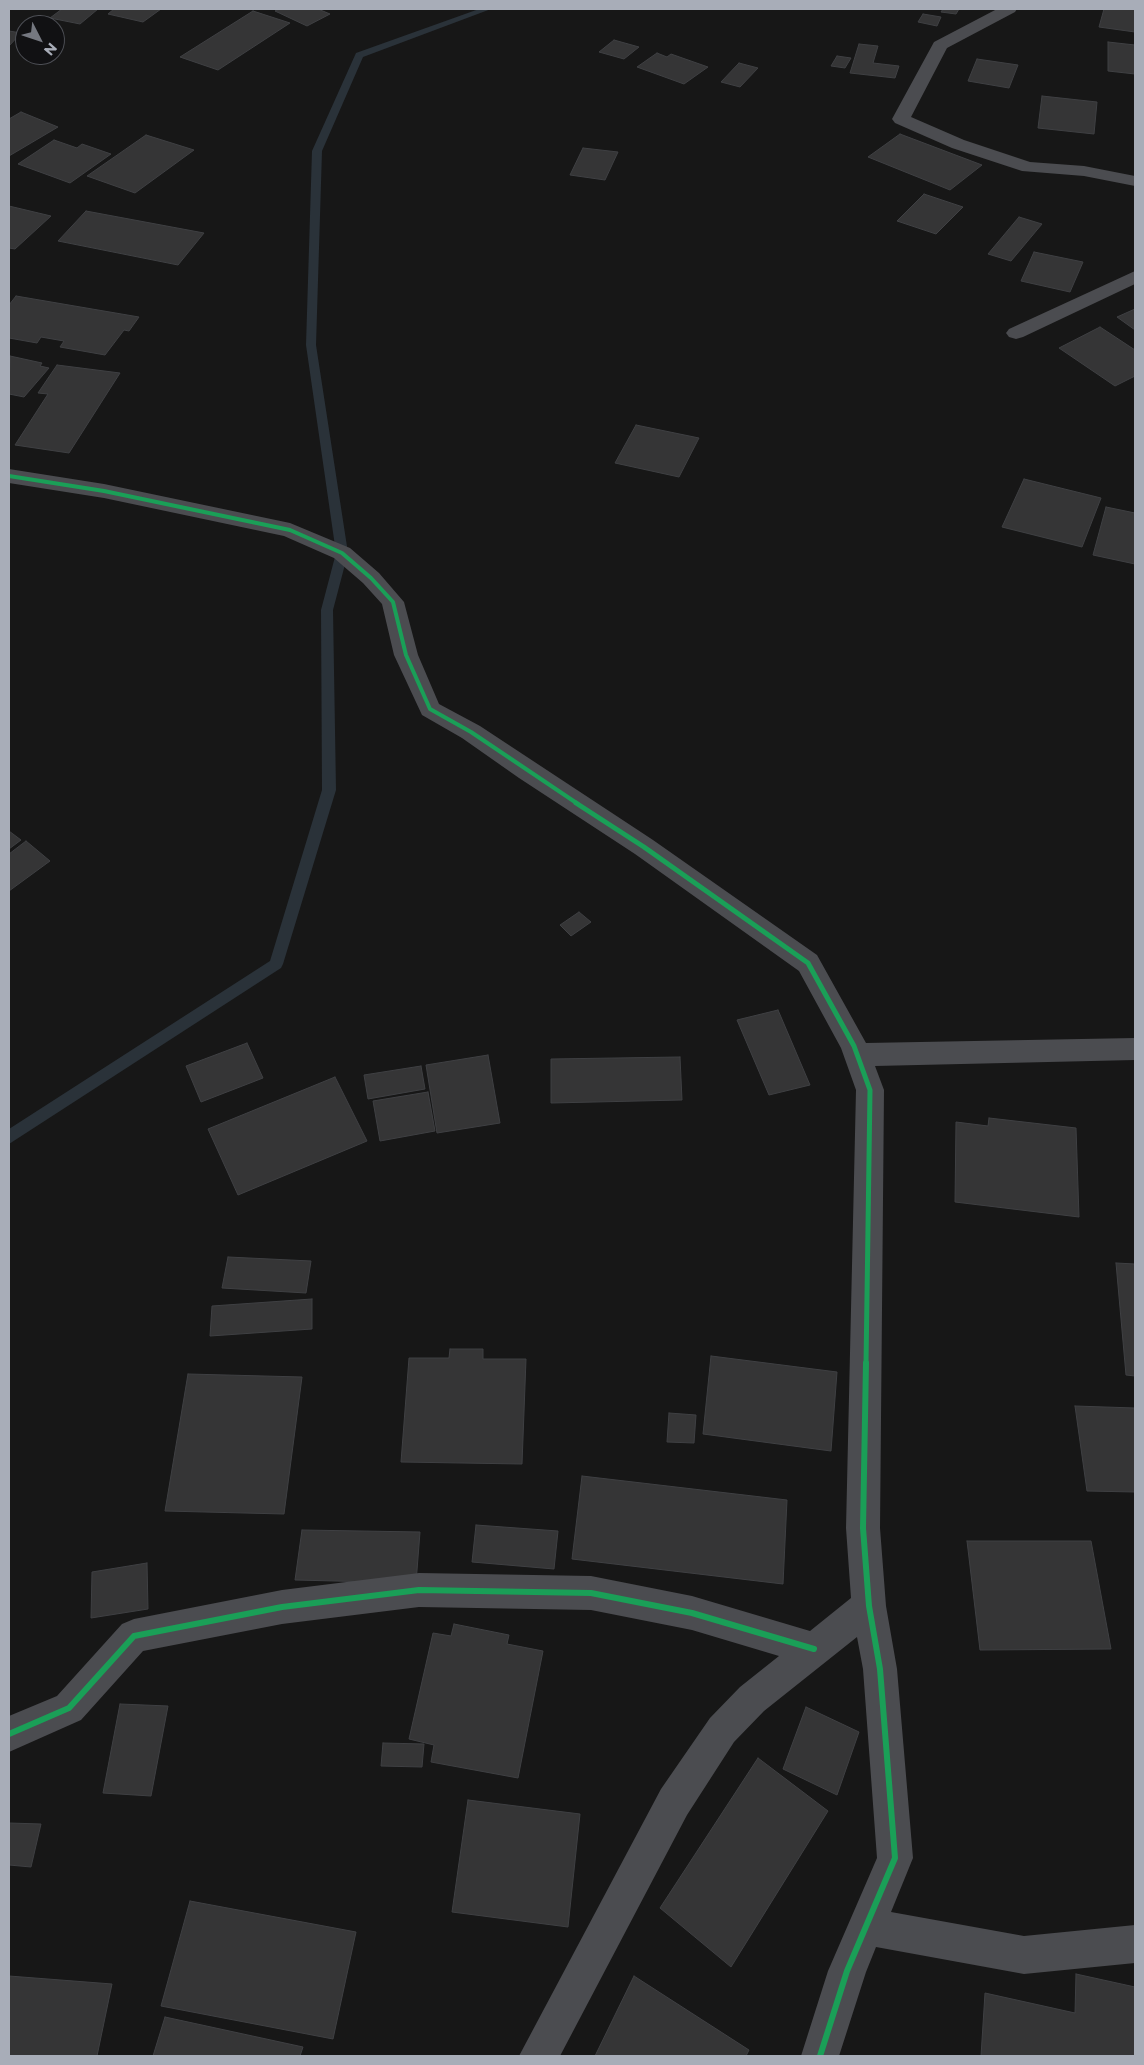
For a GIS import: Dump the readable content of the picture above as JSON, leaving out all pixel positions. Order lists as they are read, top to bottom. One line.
{"north":"bottom right"}
